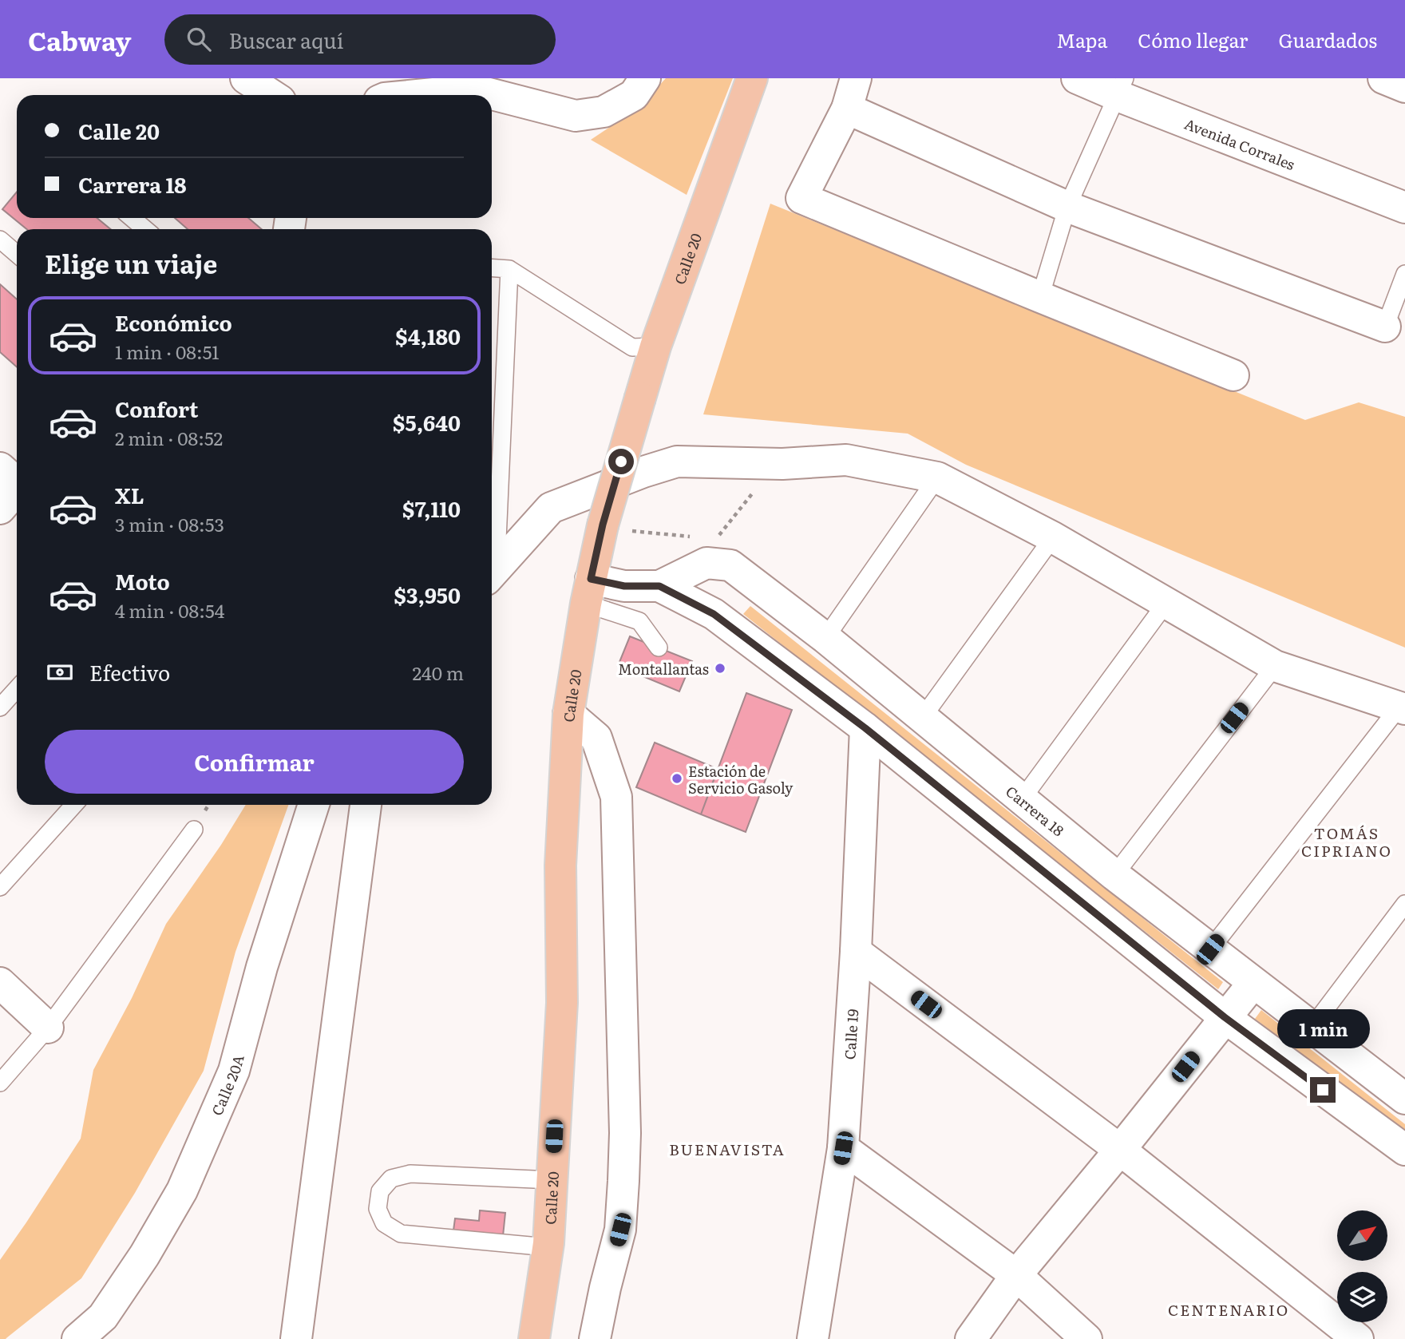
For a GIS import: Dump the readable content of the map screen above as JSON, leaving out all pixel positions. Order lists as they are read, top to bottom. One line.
{"streets":{"main road":["Calle 20"],"street":["Avenida Corrales","Carrera 18","Calle 19","Calle 20A"]},"districts":["TOMÁS CIPRIANO","BUENAVISTA","CENTENARIO"],"places":["Montallantas","Estación de Servicio Gasoly"],"north":"top right","page":{"header":"Cabway","search":"Buscar aquí","nav":["Mapa","Cómo llegar","Guardados"],"banner":["Calle 20","Carrera 18"],"heading":"Elige un viaje","list":[{"name":"Económico","note":"1 min · 08:51","value":"$4,180"},{"name":"Confort","note":"2 min · 08:52","value":"$5,640"},{"name":"XL","note":"3 min · 08:53","value":"$7,110"},{"name":"Moto","note":"4 min · 08:54","value":"$3,950"}],"pay":["Efectivo","240 m"],"buttons":"Confirmar","bubble":"1 min"}}
